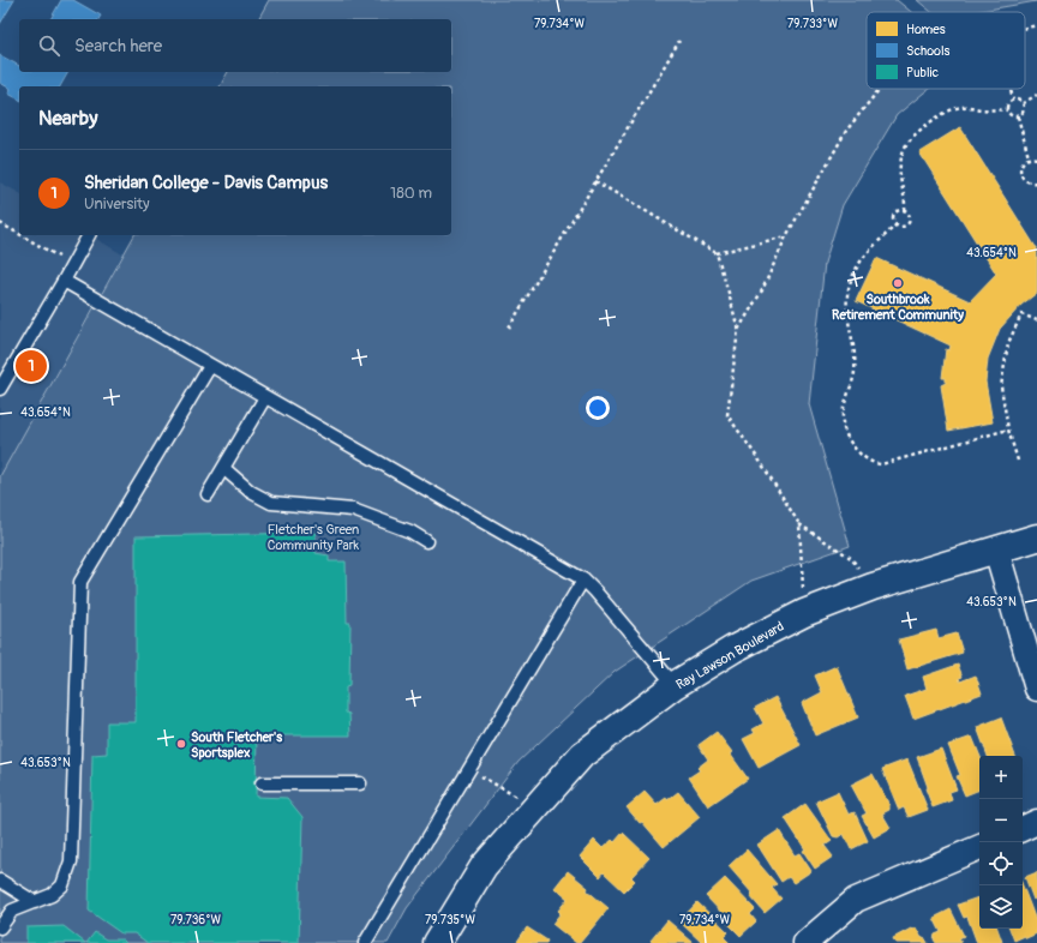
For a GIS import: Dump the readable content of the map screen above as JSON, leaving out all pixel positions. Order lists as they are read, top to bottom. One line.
{"streets":{"street":["Ray Lawson Boulevard"]},"parks":["Fletcher's Green Community Park"],"places":["Southbrook Retirement Community","South Fletcher's Sportsplex"],"legend":["Homes","Schools","Public"],"page":{"search":"Search here","heading":"Nearby","list":[{"mark":"1","name":"Sheridan College - Davis Campus","note":"University","value":"180 m"}],"pins":"1","map_buttons":["+","−"]},"coordinates":["79.734°W","79.733°W","43.654°N","43.653°N","79.736°W","79.735°W"]}
